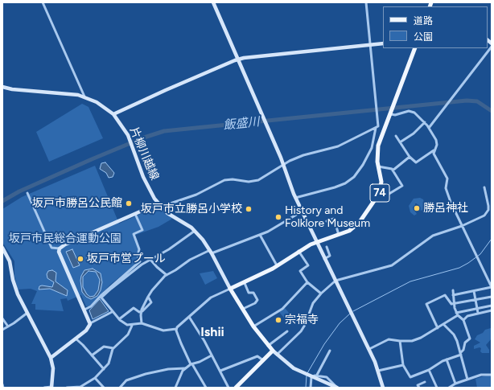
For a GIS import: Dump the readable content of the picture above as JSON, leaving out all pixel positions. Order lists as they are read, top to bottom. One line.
{"streets":{"main road":["74"],"street":["片柳川越線"]},"crossings":[["片柳川越線","74"]],"districts":["Ishii"],"water":["飯盛川"],"parks":["坂戸市民総合運動公園"],"places":["坂戸市勝呂公民館","勝呂神社","坂戸市立勝呂小学校","History and Folklore Museum","坂戸市営プール","宗福寺"],"legend":["道路","公園"]}
